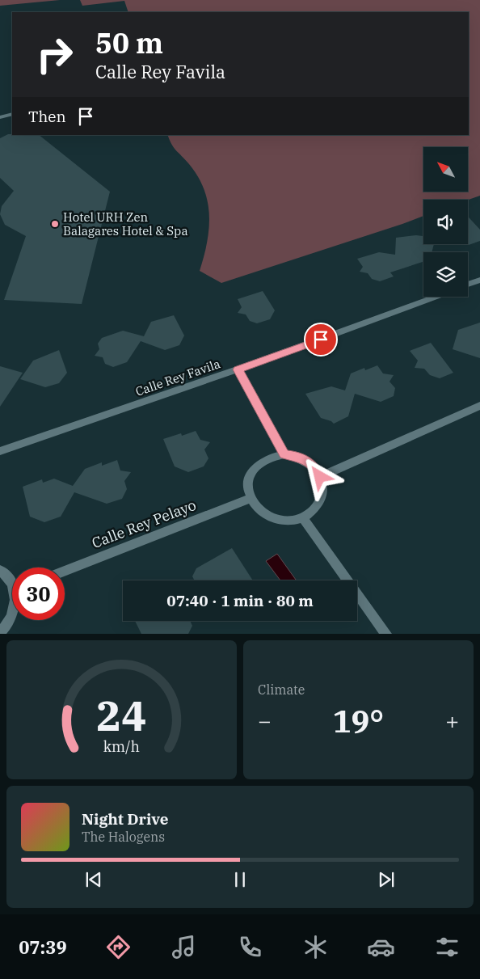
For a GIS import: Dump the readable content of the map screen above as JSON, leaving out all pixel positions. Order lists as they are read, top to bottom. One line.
{"streets":{"street":["Calle Rey Favila","Calle Rey Pelayo"]},"places":["Hotel URH Zen Balagares Hotel & Spa"],"north":"top left","page":{"turn":["50 m","Calle Rey Favila"],"then":"Then","limit":"30","trip":"07:40 · 1 min · 80 m","tile":"Climate","heat":["−","19°","+"],"song":["Night Drive","The Halogens"],"tabs":"07:39","gauge":["24","km/h"]}}
